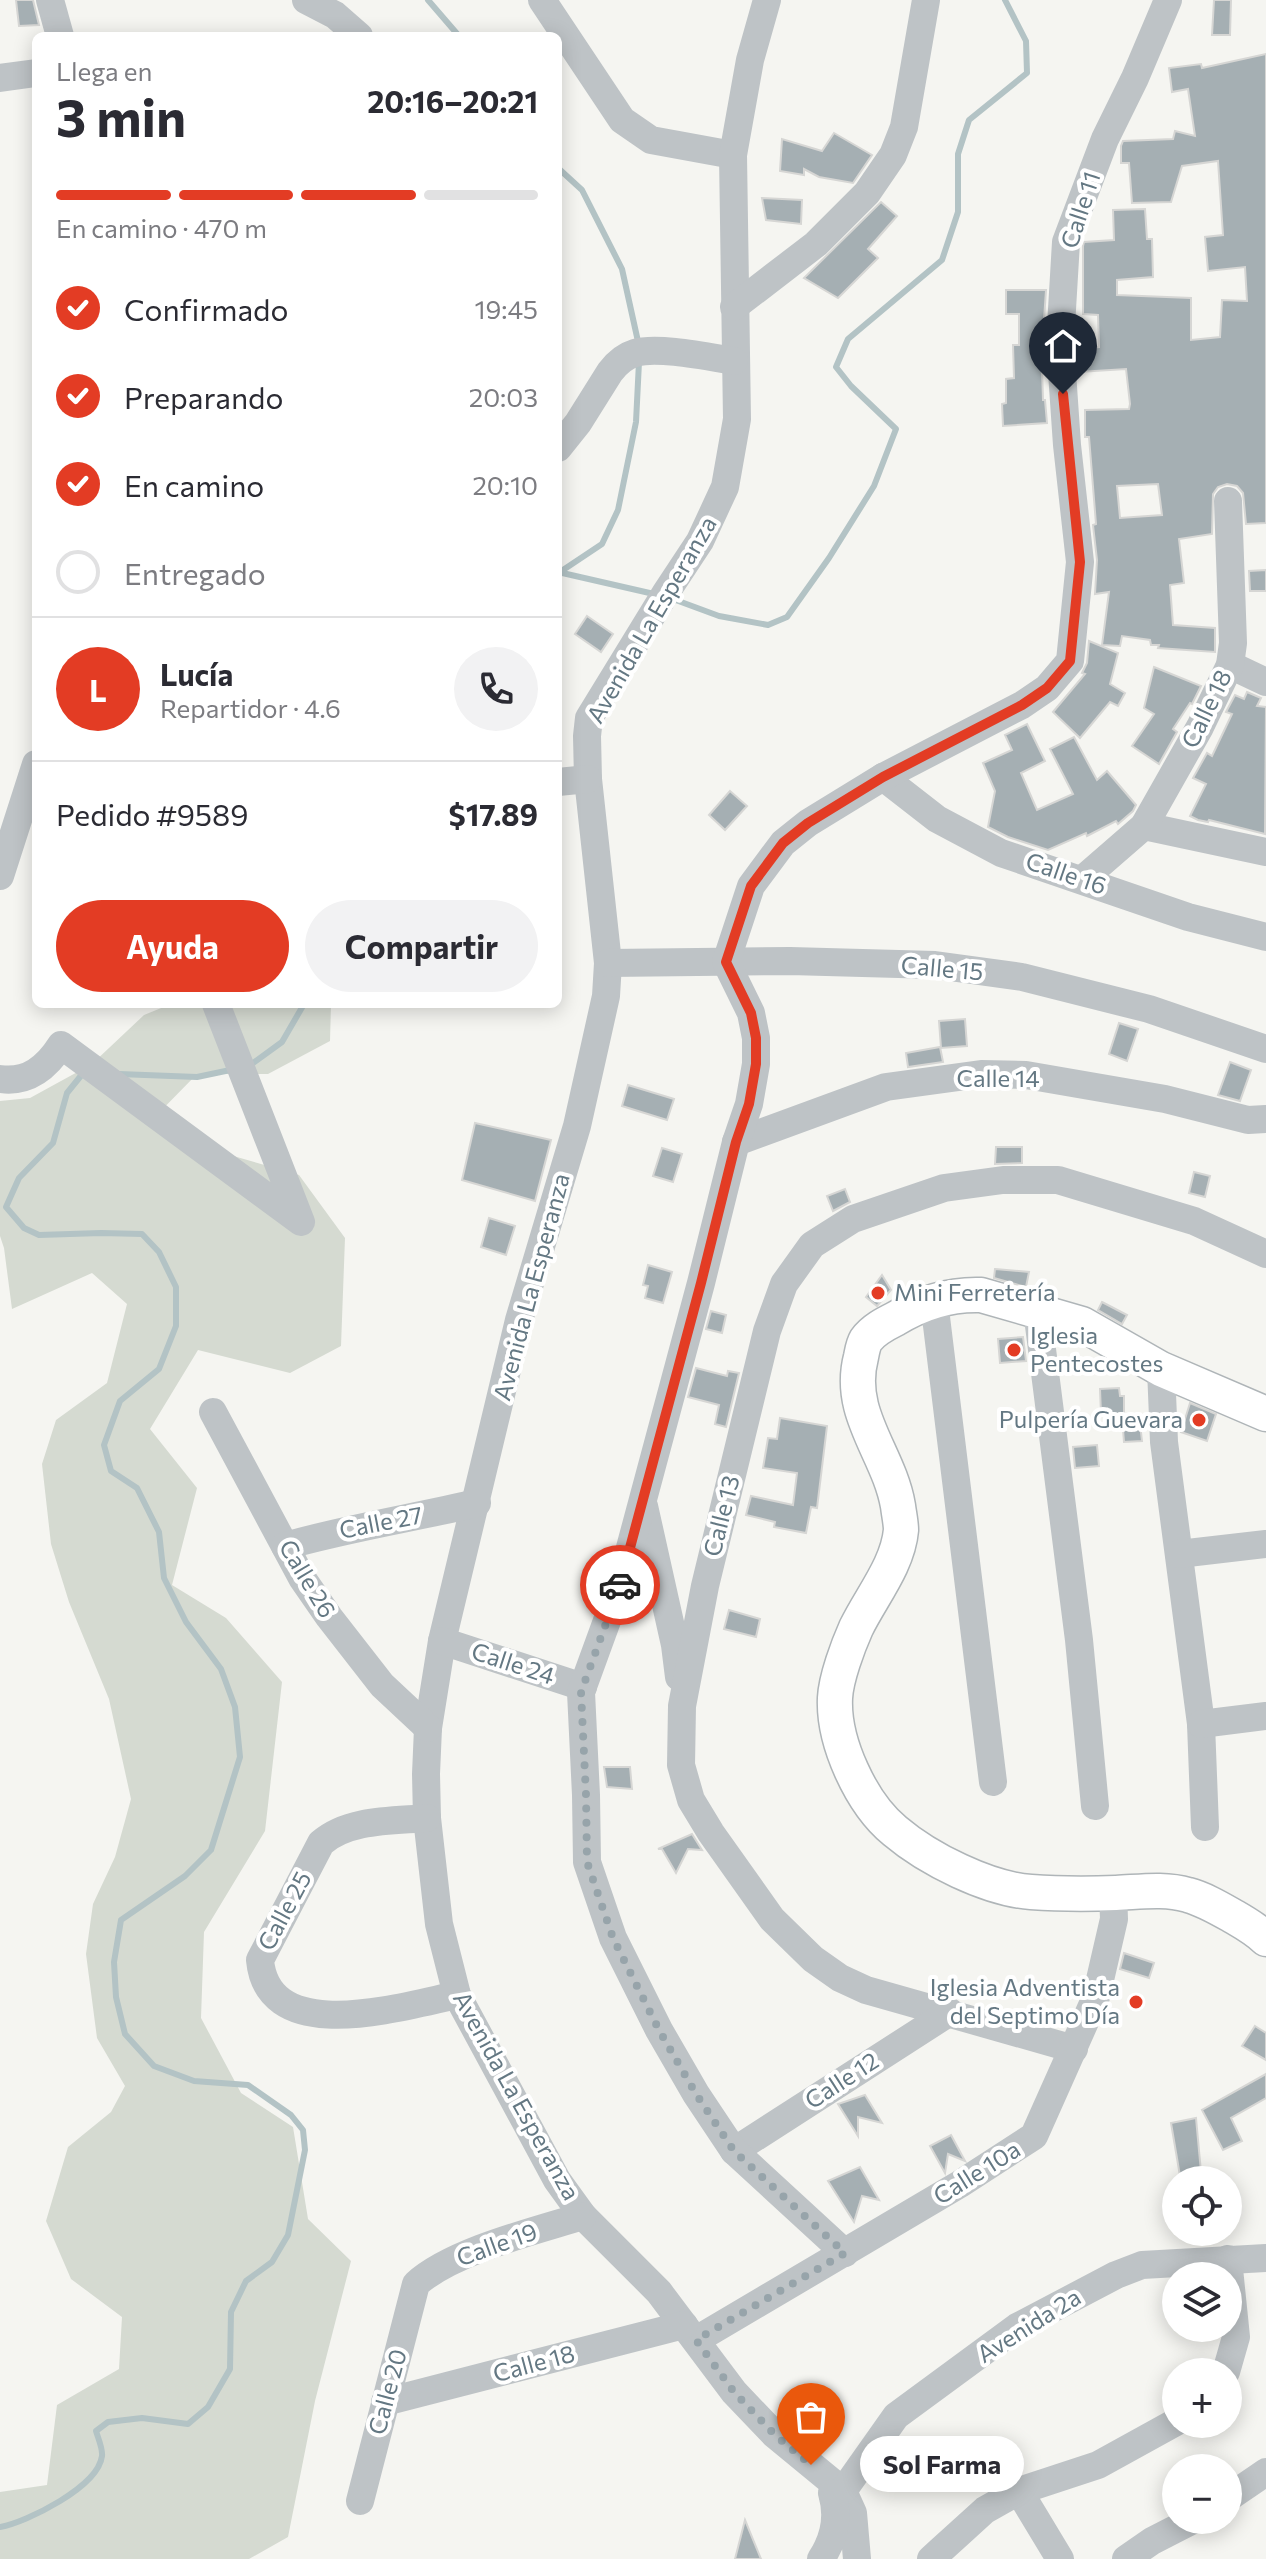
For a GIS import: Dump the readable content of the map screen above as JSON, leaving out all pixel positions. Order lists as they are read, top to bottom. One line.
{"streets":{"street":["Calle 11","Avenida La Esperanza","Calle 18","Calle 16","Calle 15","Calle 14","Calle 13","Calle 27","Calle 26","Calle 24","Calle 25","Calle 12","Calle 10a","Calle 19","Avenida 2a","Calle 20"]},"crossings":[["Calle 11","Calle 16"],["Calle 11","Calle 15"],["Avenida La Esperanza","Calle 18"],["Avenida La Esperanza","Calle 15"],["Avenida La Esperanza","Calle 27"],["Avenida La Esperanza","Calle 26"],["Avenida La Esperanza","Calle 24"],["Avenida La Esperanza","Calle 25"],["Avenida La Esperanza","Calle 10a"],["Avenida La Esperanza","Calle 19"],["Avenida La Esperanza","Avenida 2a"],["Calle 18","Calle 16"],["Calle 18","Calle 10a"],["Calle 18","Calle 20"],["Calle 13","Calle 12"],["Calle 13","Calle 10a"],["Calle 27","Calle 26"],["Calle 19","Calle 20"]],"places":["Mini Ferretería","Iglesia Pentecostes","Pulpería Guevara","Iglesia Adventista del Septimo Día","Sol Farma"],"page":{"heading":["3 min","Llega en","20:16–20:21"],"panel":["Lucía","Repartidor · 4.6","Pedido #9589","$17.89"],"bar":"En camino · 470 m","list":[["Confirmado","19:45"],["Preparando","20:03"],["En camino","20:10"],"Entregado"],"round":"L","buttons":["Ayuda","Compartir"],"map_buttons":["+","−"],"bubble":"Sol Farma"}}
